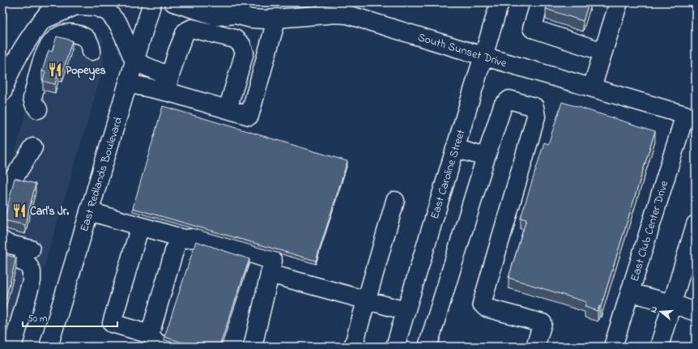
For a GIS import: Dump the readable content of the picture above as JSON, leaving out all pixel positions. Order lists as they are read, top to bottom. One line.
{"streets":{"main road":["South Sunset Drive","East Redlands Boulevard","East Caroline Street","East Club Center Drive"]},"crossings":[["South Sunset Drive","East Caroline Street"],["South Sunset Drive","East Club Center Drive"]],"places":{"restaurant":["Popeyes","Carl's Jr."]},"scale_bar":"50 m","north":"left"}
